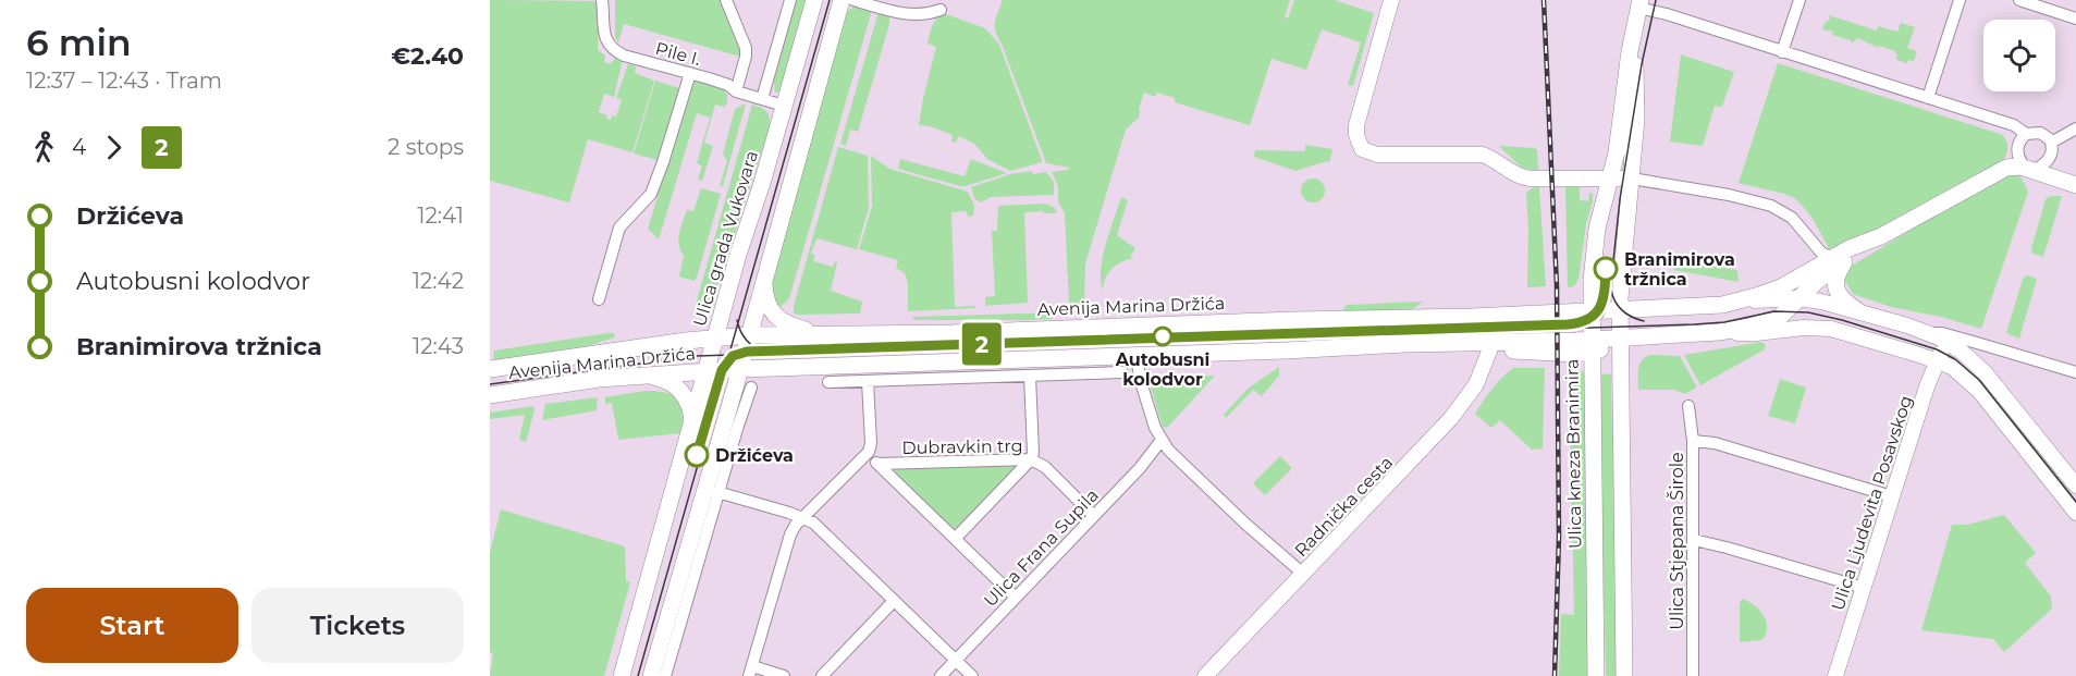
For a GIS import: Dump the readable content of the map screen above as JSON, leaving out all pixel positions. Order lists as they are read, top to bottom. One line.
{"streets":{"main road":["Ulica grada Vukovara","Avenija Marina Držića","Ulica kneza Branimira"],"street":["Pile I.","Dubravkin trg","Ulica Ljudevita Posavskog","Radnička cesta","Ulica Stjepana Širole","Ulica Frana Supila"]},"crossings":[["Pile I.","Ulica grada Vukovara"],["Ulica grada Vukovara","Avenija Marina Držića"],["Avenija Marina Držića","Ulica kneza Branimira"]],"places":["Branimirova tržnica","Autobusni kolodvor","Držićeva"],"lines":["tram line 2"],"page":{"heading":["6 min","12:37 – 12:43 · Tram","€2.40"],"on_map":"2","legs":["4","2","2 stops"],"list":[{"name":"Držićeva","value":"12:41"},{"name":"Autobusni kolodvor","value":"12:42"},{"name":"Branimirova tržnica","value":"12:43"}],"buttons":["Start","Tickets"]}}
